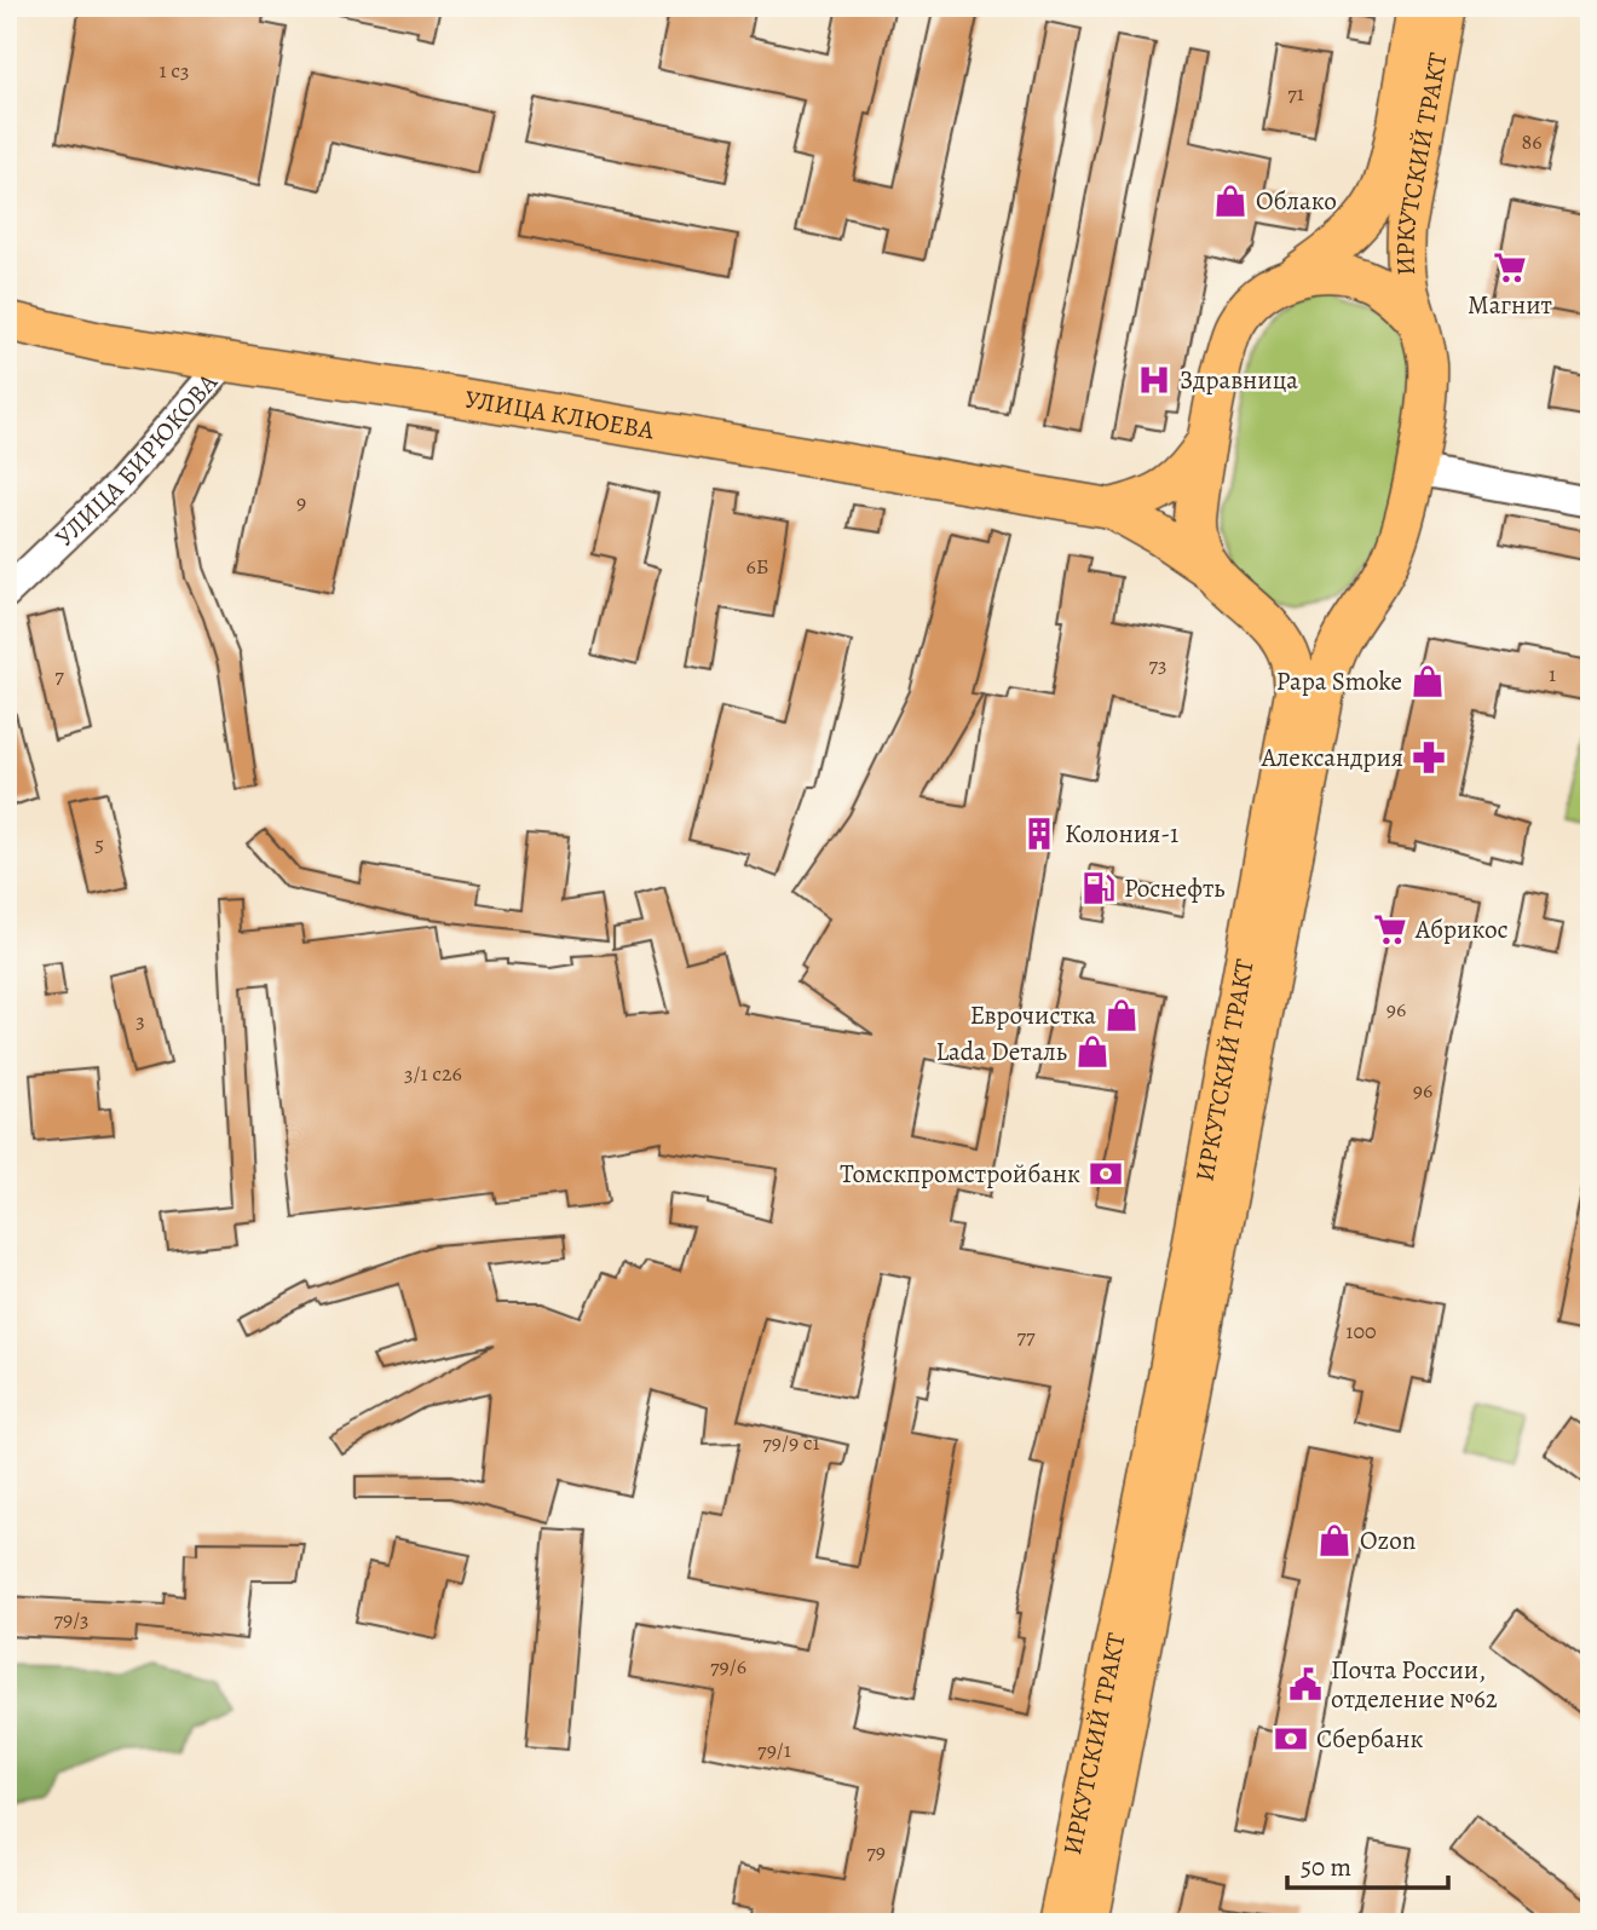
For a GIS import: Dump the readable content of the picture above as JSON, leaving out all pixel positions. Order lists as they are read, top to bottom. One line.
{"streets":{"main road":["ИРКУТСКИЙ ТРАКТ","УЛИЦА КЛЮЕВА"],"street":["УЛИЦА БИРЮКОВА"]},"crossings":[["ИРКУТСКИЙ ТРАКТ","УЛИЦА КЛЮЕВА"],["УЛИЦА КЛЮЕВА","УЛИЦА БИРЮКОВА"]],"places":{"shop":["Облако","Papa Smoke","Еврочистка","Lada Dеталь","Ozon"],"supermarket":["Магнит","Абрикос"],"hospital":["Здравница"],"pharmacy":["Александрия"],"building":["Колония-1"],"fuel station":["Роснефть"],"bank":["Томскпромстройбанк","Сбербанк"],"public building":["Почта России, отделение №62"]},"house_numbers":["1 с3","71","86","9","6Б","73","1","7","5","96","3","3/1 с26","96","100","77","79/9 с1","79/3","79/6","79/1","79"],"scale_bar":"50 m"}
